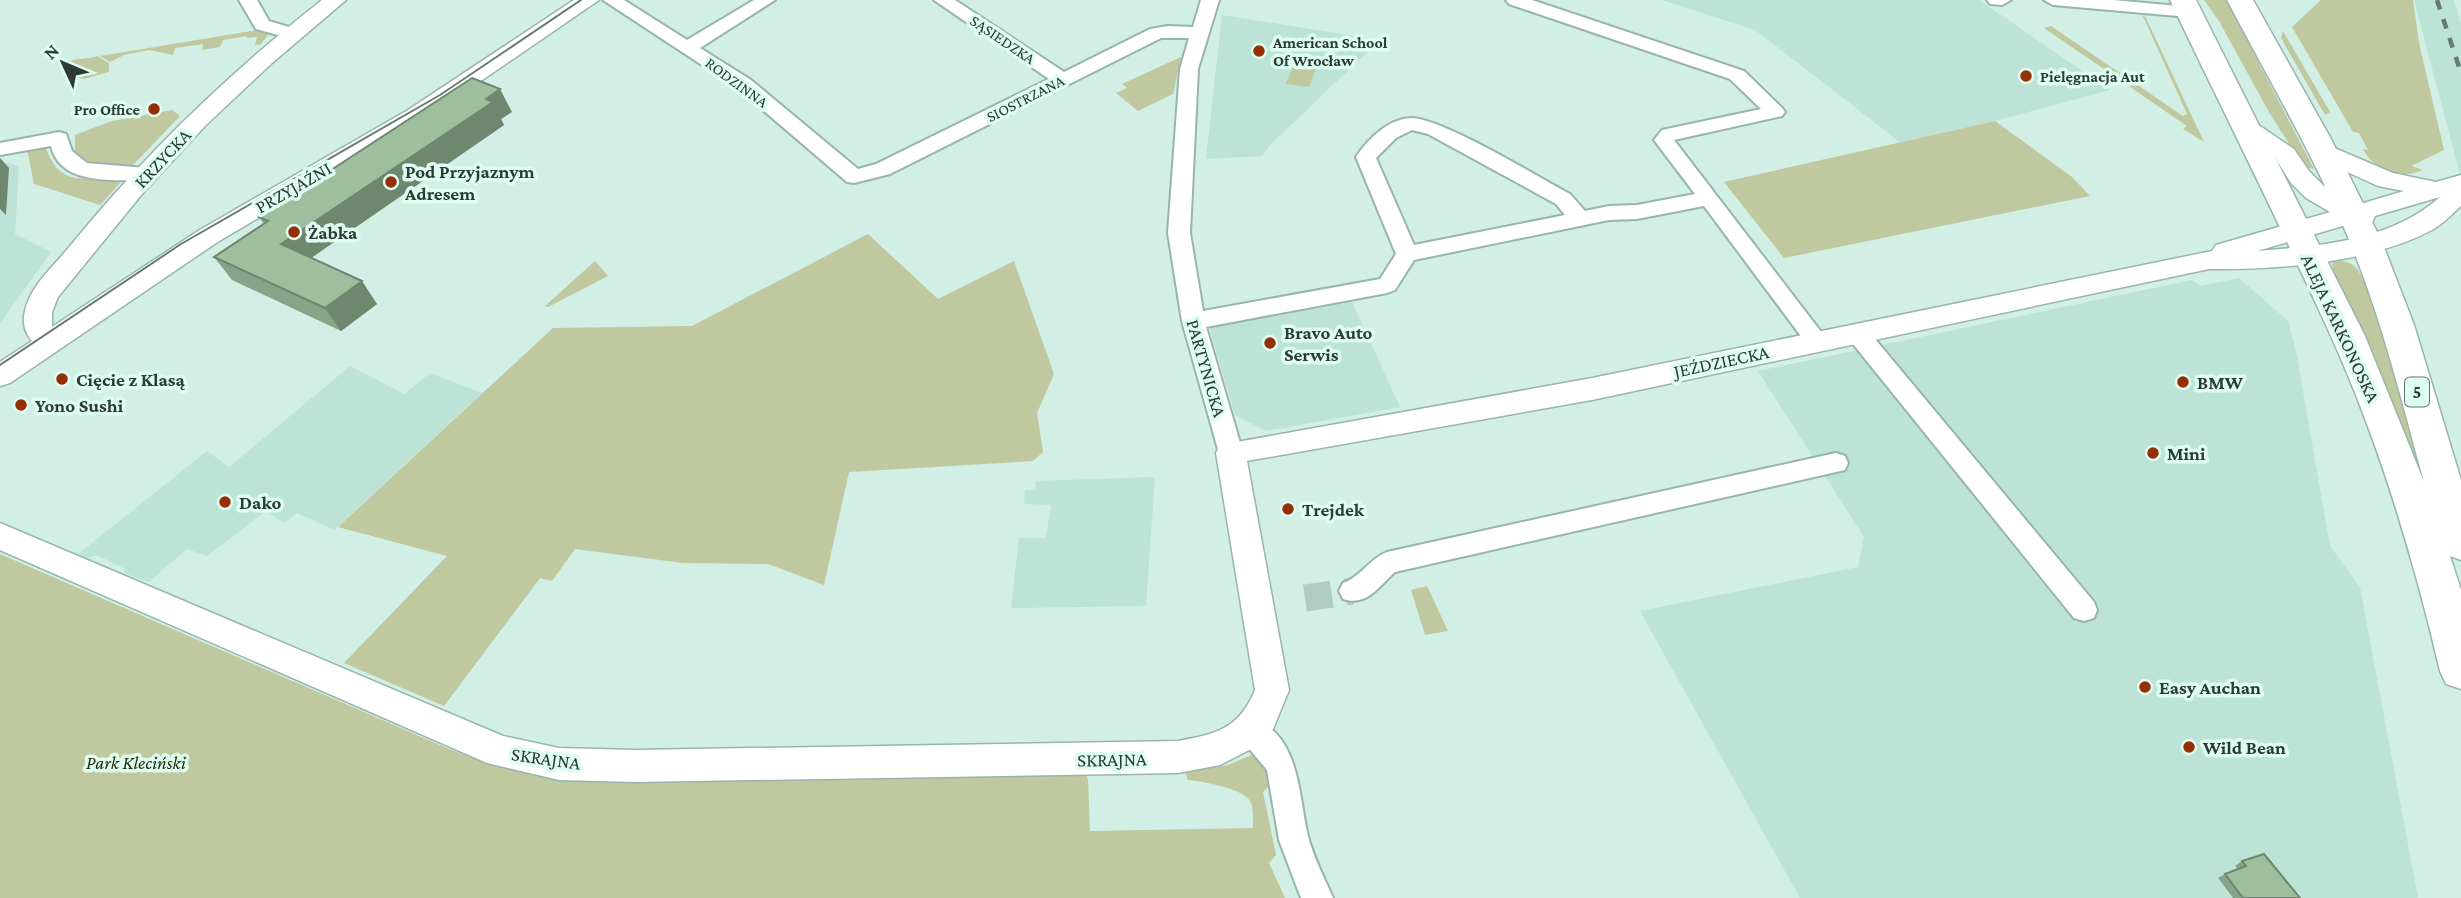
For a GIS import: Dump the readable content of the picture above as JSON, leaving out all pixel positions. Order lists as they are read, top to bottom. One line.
{"streets":{"main road":["ALEJA KARKONOSKA","5"],"street":["SĄSIEDZKA","RODZINNA","SIOSTRZANA","KRZYCKA","PRZYJAŹNI","JEŹDZIECKA","PARTYNICKA","SKRAJNA"]},"crossings":[["SĄSIEDZKA","SIOSTRZANA"],["RODZINNA","SIOSTRZANA"],["SIOSTRZANA","PARTYNICKA"],["KRZYCKA","PRZYJAŹNI"],["ALEJA KARKONOSKA","JEŹDZIECKA"],["JEŹDZIECKA","PARTYNICKA"],["JEŹDZIECKA","5"],["PARTYNICKA","SKRAJNA"]],"parks":["Park Kleciński"],"places":["American School Of Wrocław","Pielęgnacja Aut","Pro Office","Pod Przyjaznym Adresem","Żabka","Bravo Auto Serwis","Cięcie z Klasą","BMW","Yono Sushi","Mini","Dako","Trejdek","Easy Auchan","Wild Bean"],"north":"top left"}
